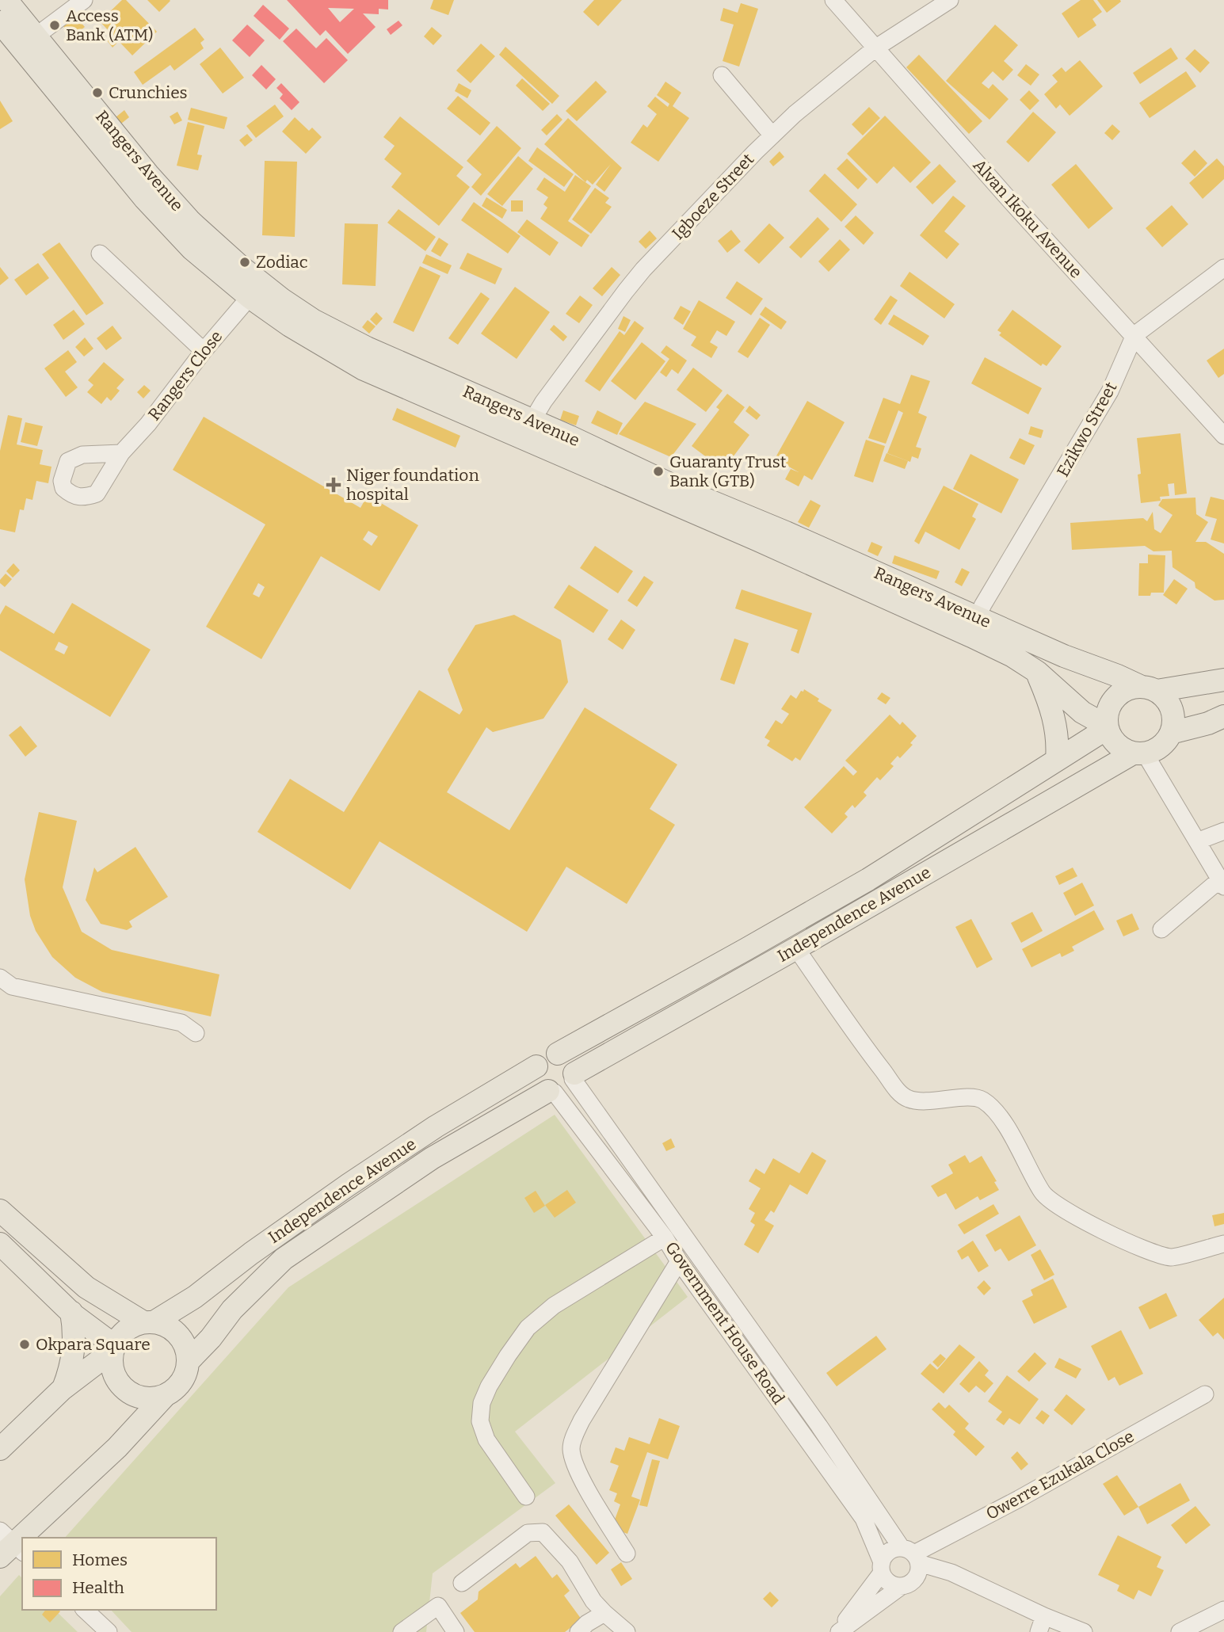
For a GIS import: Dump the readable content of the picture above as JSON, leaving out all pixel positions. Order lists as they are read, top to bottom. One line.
{"streets":{"main road":["Rangers Avenue","Independence Avenue"],"street":["Igboeze Street","Alvan Ikoku Avenue","Rangers Close","Ezikwo Street","Government House Road","Owerre Ezukala Close"]},"crossings":[["Rangers Avenue","Igboeze Street"],["Rangers Avenue","Rangers Close"],["Rangers Avenue","Ezikwo Street"],["Rangers Avenue","Independence Avenue"],["Igboeze Street","Alvan Ikoku Avenue"],["Alvan Ikoku Avenue","Ezikwo Street"],["Independence Avenue","Government House Road"],["Government House Road","Owerre Ezukala Close"]],"places":{"other":["Access Bank (ATM)","Crunchies","Zodiac","Guaranty Trust Bank (GTB)","Okpara Square"],"health":["Niger foundation hospital"]},"legend":["Homes","Health"]}
